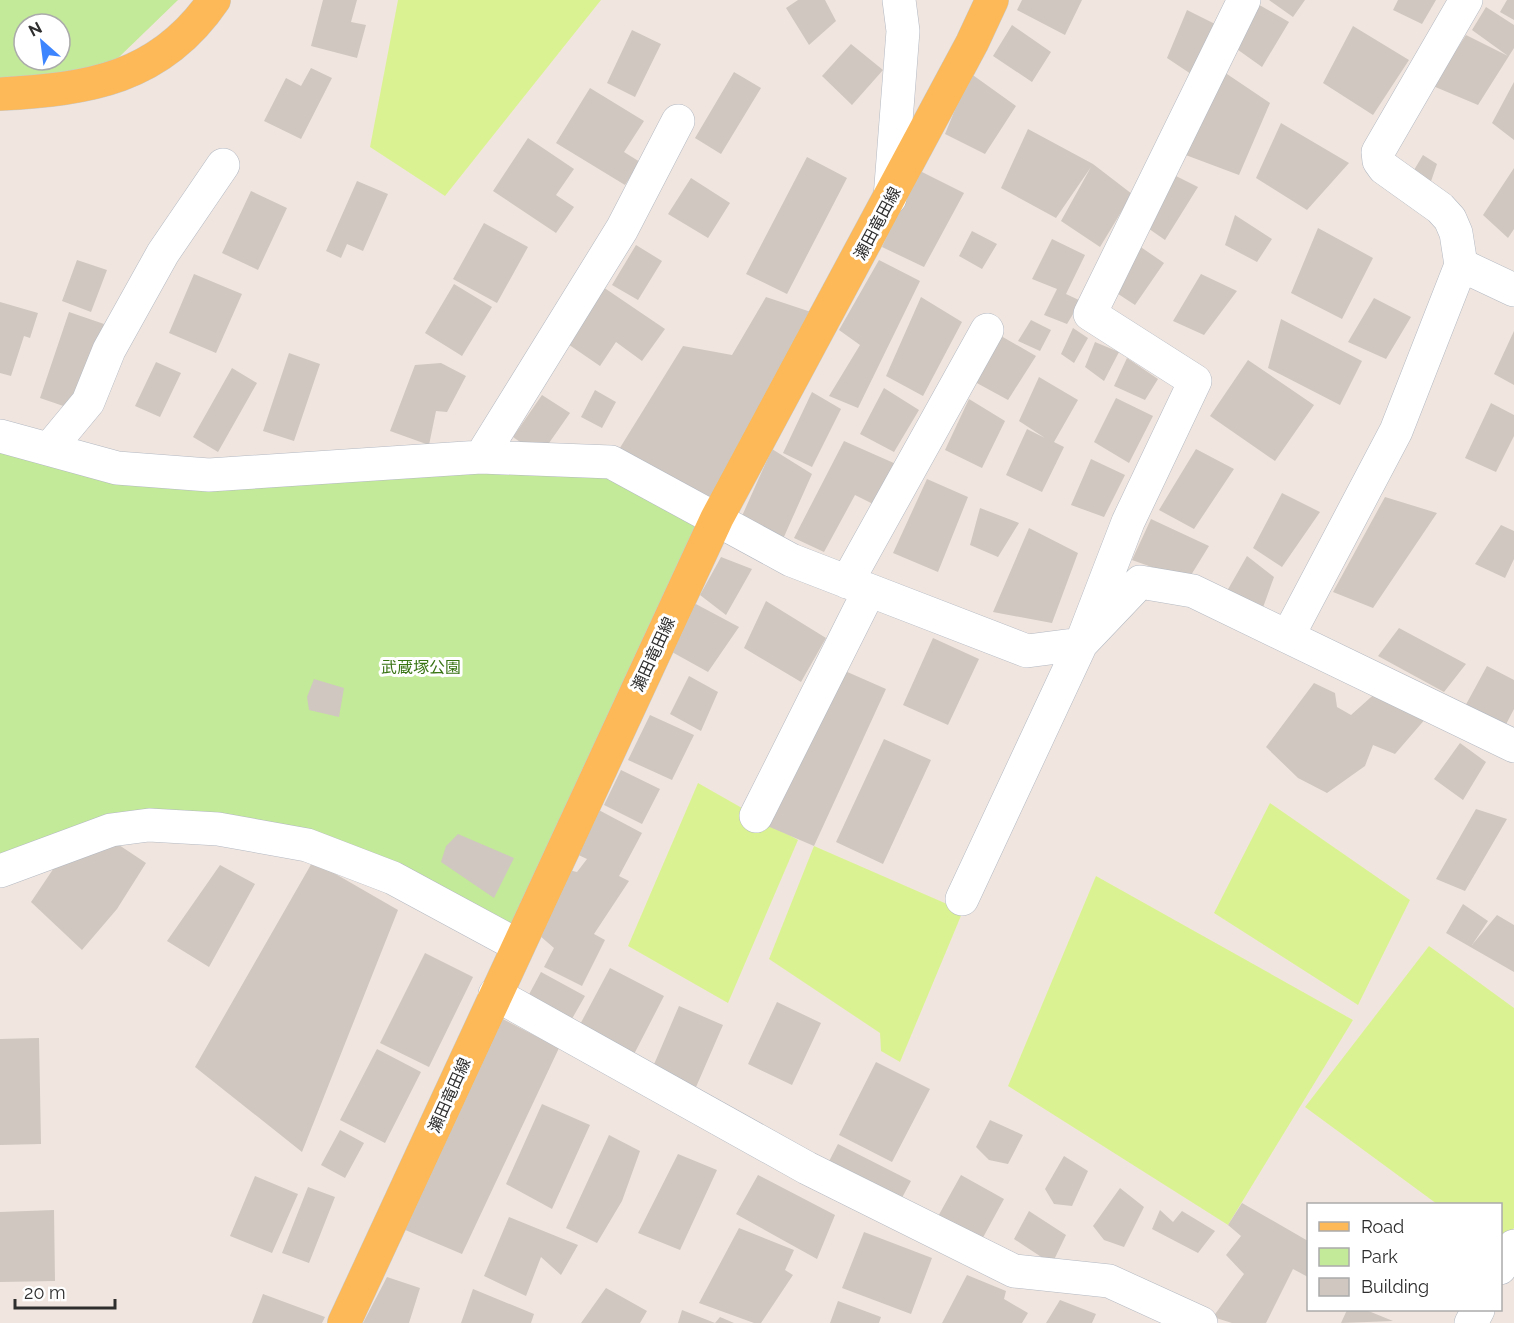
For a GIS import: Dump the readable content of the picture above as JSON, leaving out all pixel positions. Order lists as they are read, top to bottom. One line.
{"streets":{"main road":["瀬田竜田線"]},"parks":["武蔵塚公園"],"legend":["Road","Park","Building"],"scale_bar":"20 m","north":"top left"}
